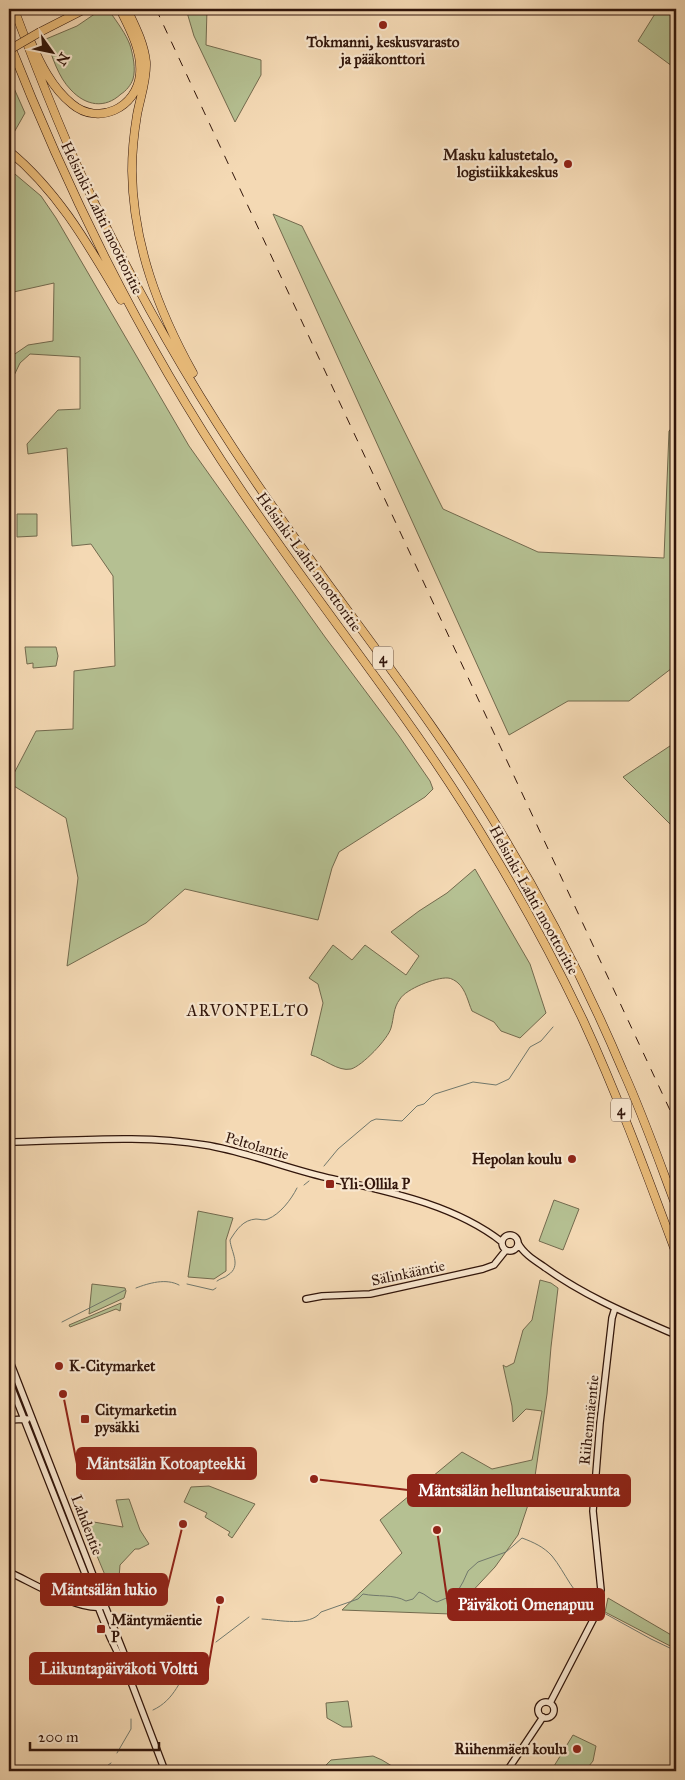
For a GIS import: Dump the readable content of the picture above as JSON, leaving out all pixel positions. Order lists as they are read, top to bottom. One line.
{"streets":{"highway":["Helsinki-Lahti moottoritie","4"],"main road":["Peltolantie","Sälinkääntie","Riihenmäentie","Lahdentie"]},"crossings":[["Peltolantie","Sälinkääntie"]],"districts":["ARVONPELTO"],"places":{"other":["Tokmanni, keskusvarasto ja pääkonttori","Masku kalustetalo, logistiikkakeskus","Hepolan koulu","K-Citymarket","Mäntsälän Kotoapteekki","Mäntsälän helluntaiseurakunta","Mäntsälän lukio","Päiväkoti Omenapuu","Liikuntapäiväkoti Voltti","Riihenmäen koulu"],"transit":["Yli-Ollila P","Citymarketin pysäkki","Mäntymäentie P"]},"scale_bar":"200 m","north":"bottom right"}
